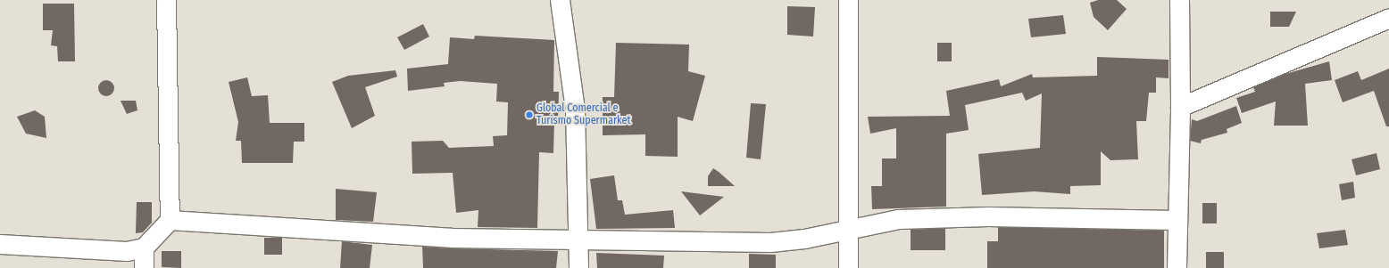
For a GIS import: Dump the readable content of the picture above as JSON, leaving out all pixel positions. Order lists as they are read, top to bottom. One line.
{"places":["Global Comercial e Turismo Supermarket"]}
